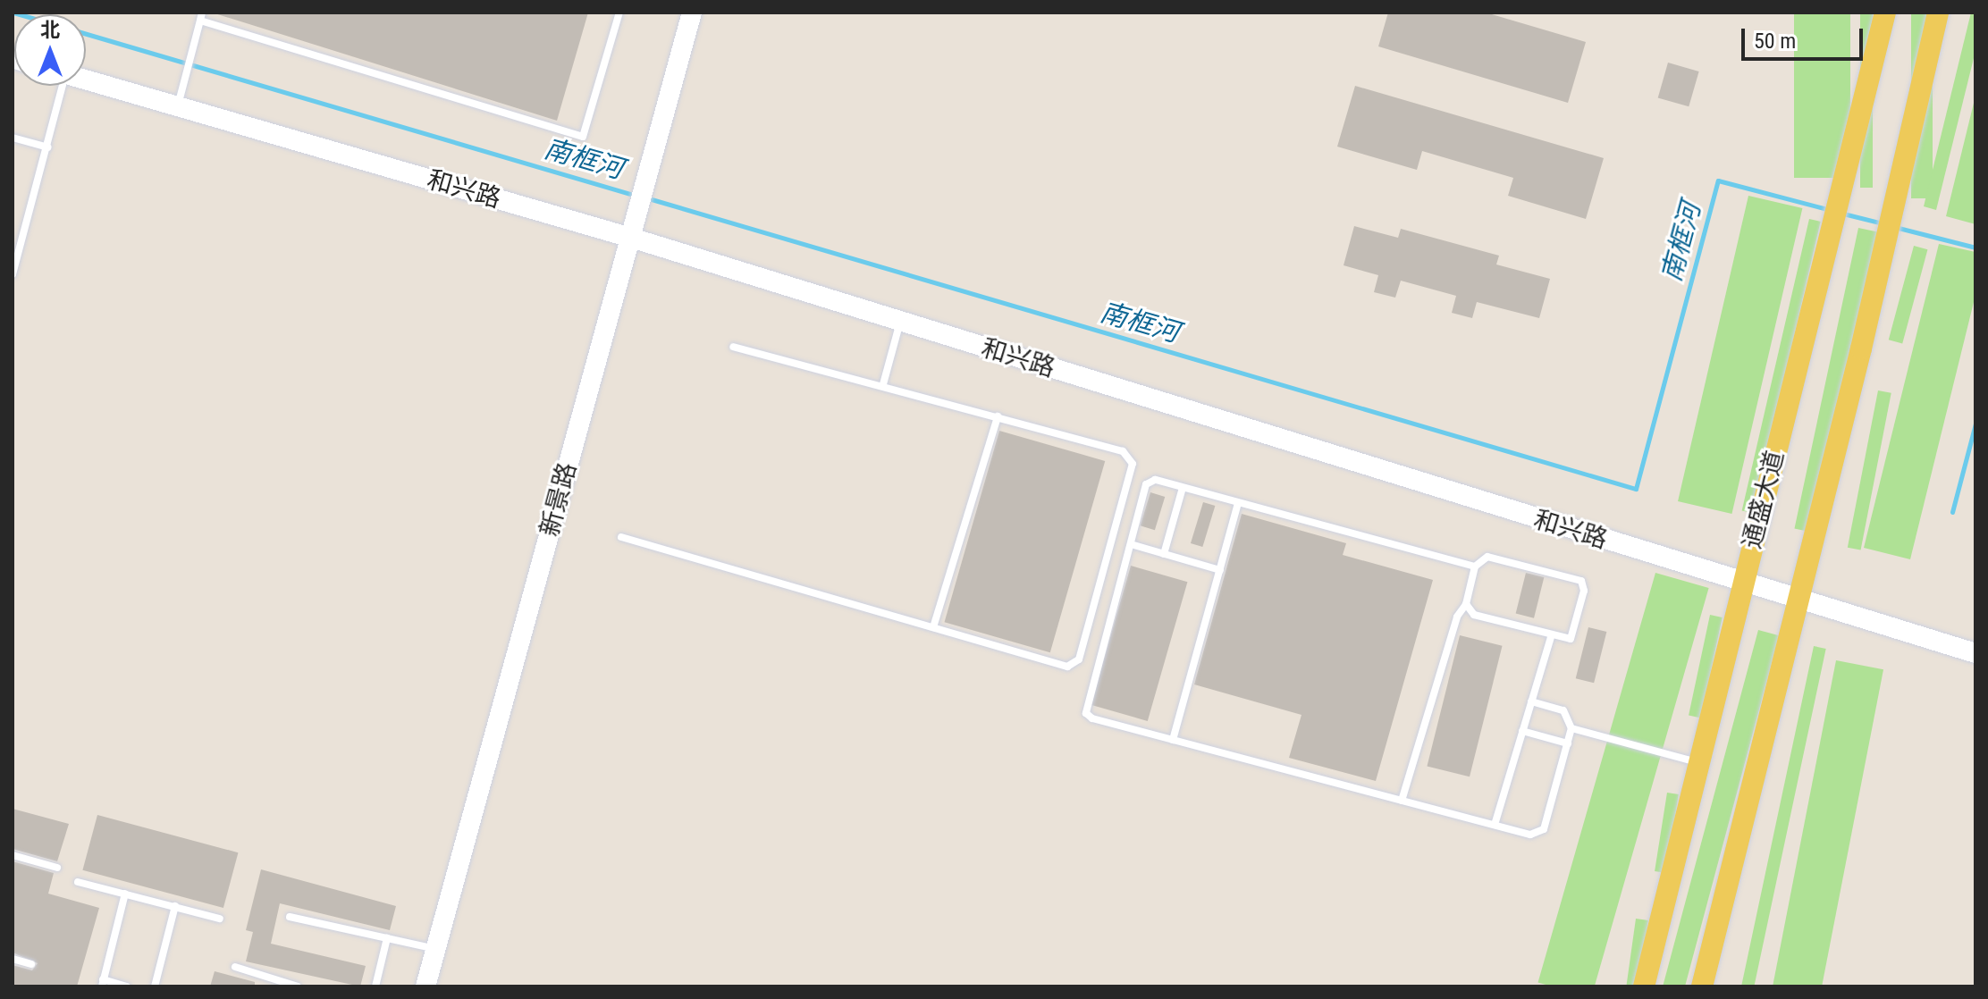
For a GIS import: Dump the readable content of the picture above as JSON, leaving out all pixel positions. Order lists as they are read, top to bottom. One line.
{"streets":{"main road":["通盛大道"],"street":["和兴路","新景路"]},"crossings":[["和兴路","新景路"],["和兴路","通盛大道"]],"water":["南框河"],"scale_bar":"50 m","north":"top"}
